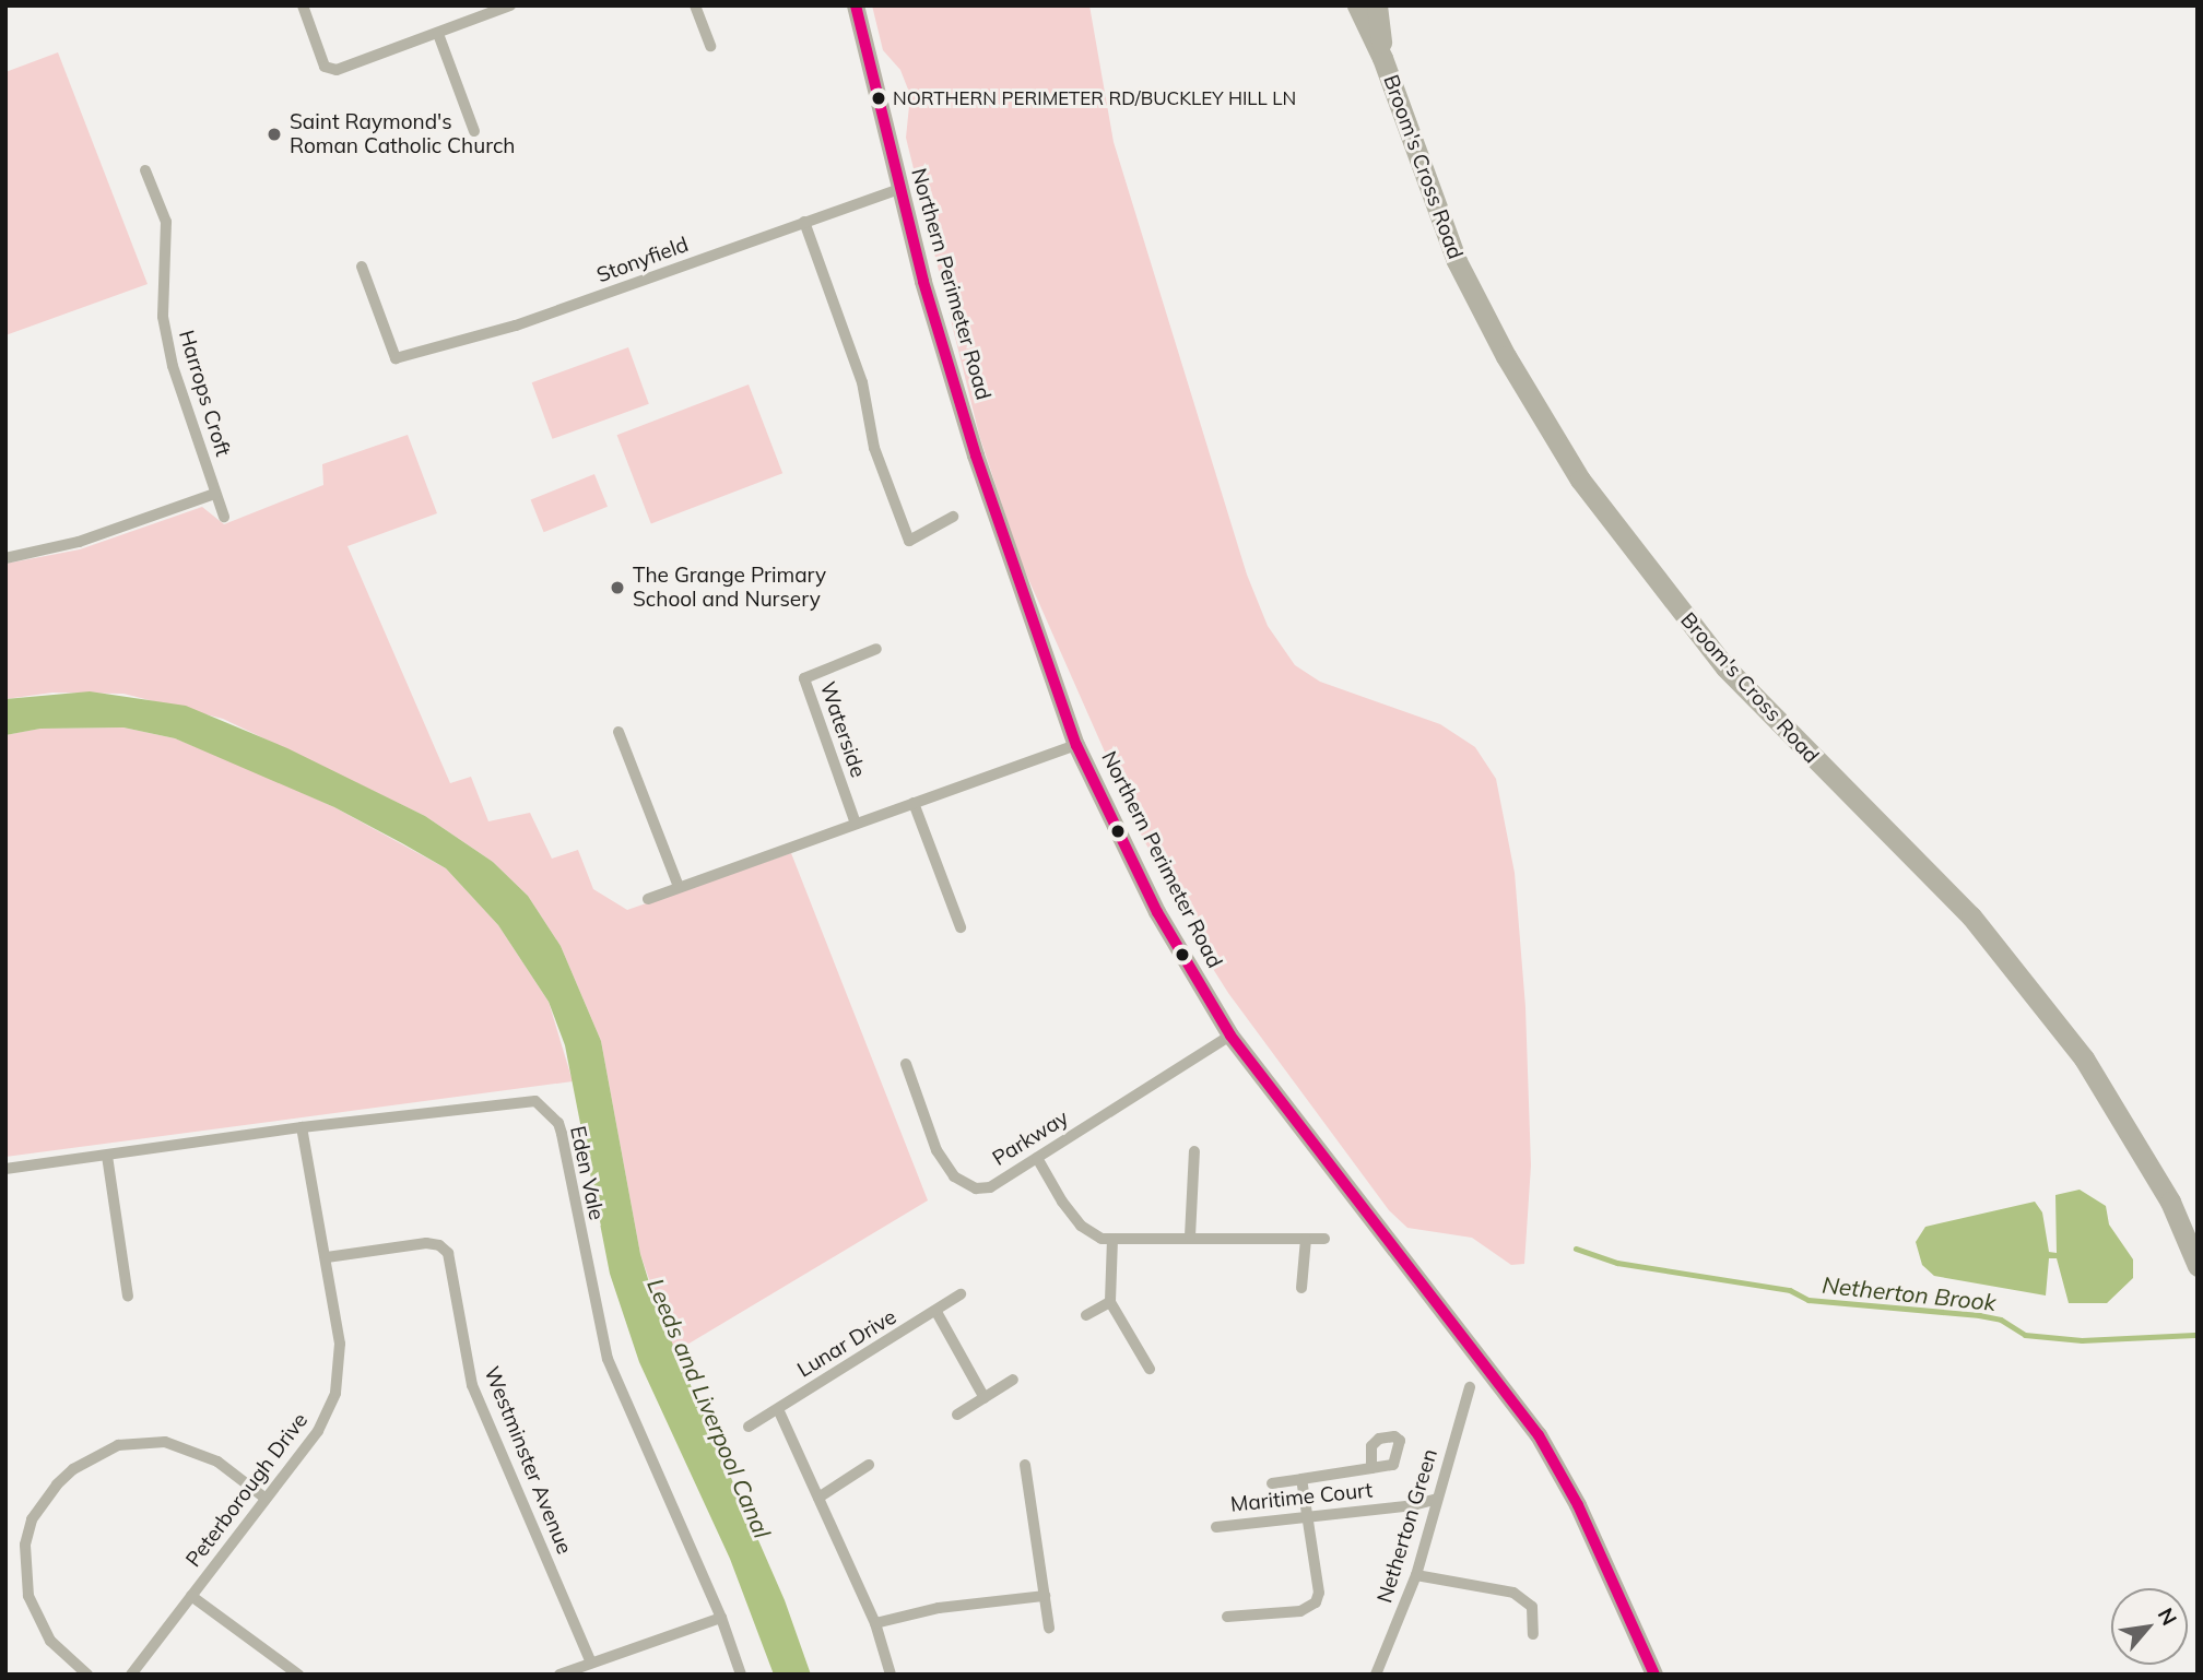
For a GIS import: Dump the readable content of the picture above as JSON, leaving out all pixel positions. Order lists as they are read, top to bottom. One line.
{"streets":{"highway":["Broom's Cross Road"],"main road":["Northern Perimeter Road"],"street":["Stonyfield","Harrops Croft","Waterside","Parkway","Eden Vale","Lunar Drive","Westminster Avenue","Peterborough Drive","Maritime Court","Netherton Green"]},"crossings":[["Stonyfield","Northern Perimeter Road"],["Northern Perimeter Road","Parkway"],["Eden Vale","Peterborough Drive"],["Westminster Avenue","Peterborough Drive"],["Maritime Court","Netherton Green"]],"water":["Netherton Brook","Leeds and Liverpool Canal"],"places":["NORTHERN PERIMETER RD/BUCKLEY HILL LN","Saint Raymond's Roman Catholic Church","The Grange Primary School and Nursery"],"north":"top right"}
